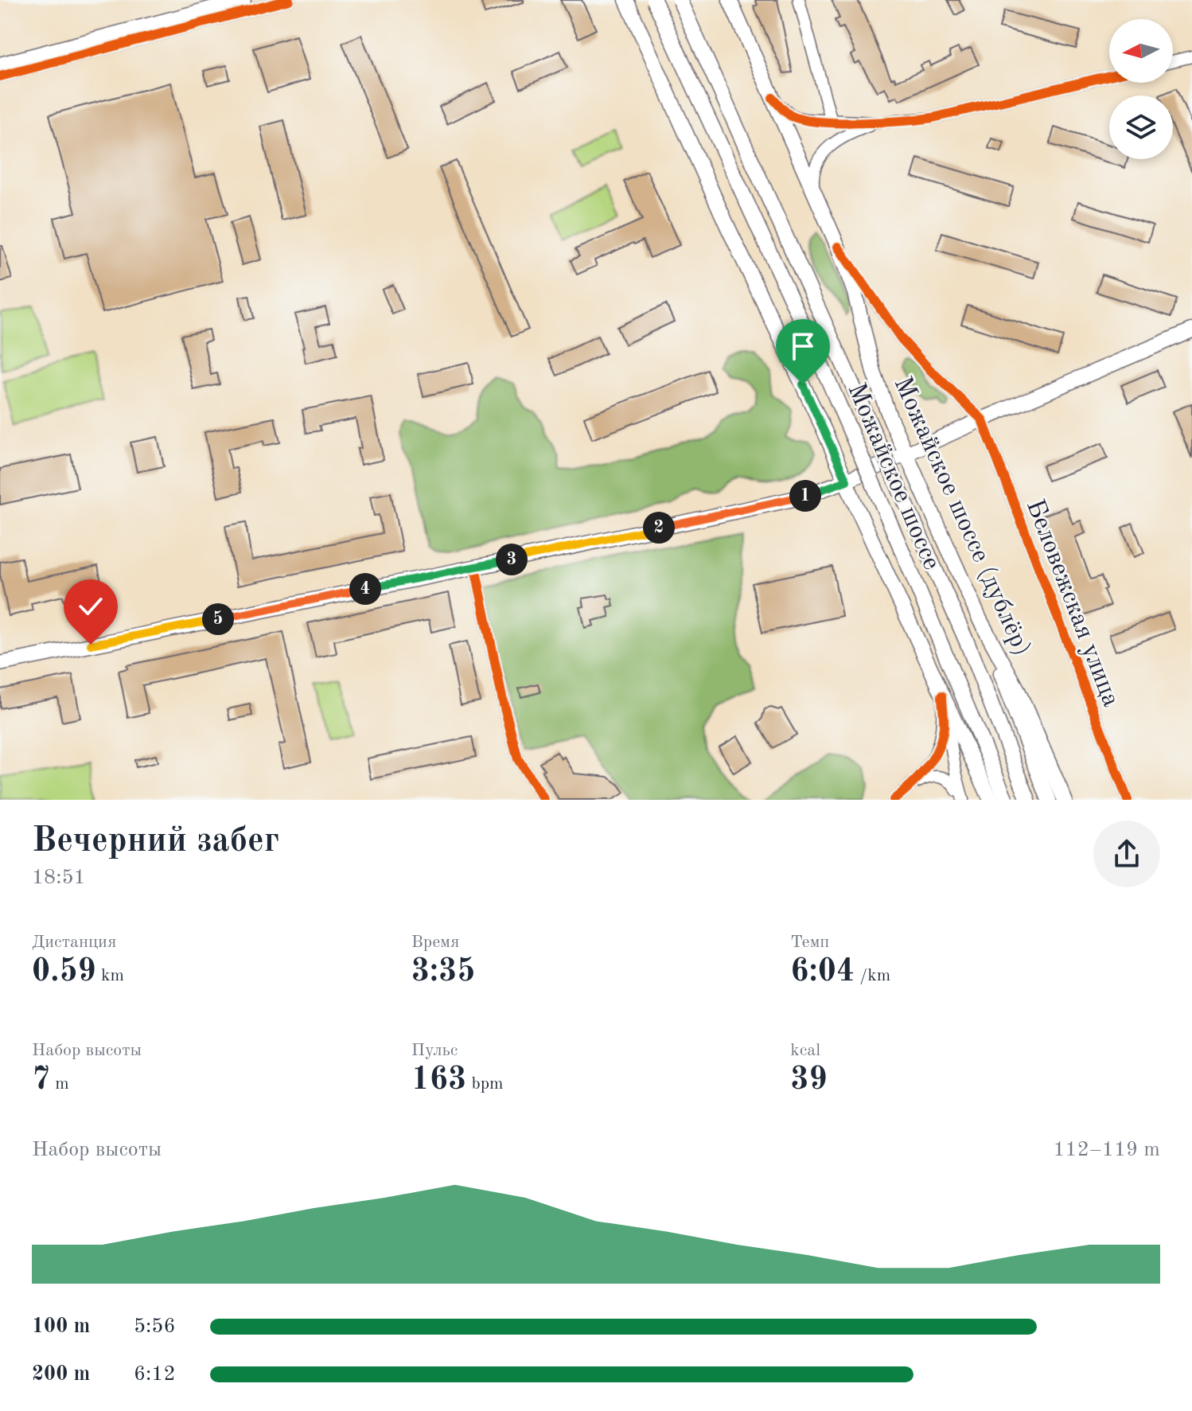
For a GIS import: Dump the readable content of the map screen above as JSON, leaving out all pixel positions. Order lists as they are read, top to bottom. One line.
{"streets":{"main road":["Можайское шоссе","Можайское шоссе (дублёр)"],"street":["Беловежская улица"]},"north":"left","page":{"pins":["1","2","3","4","5"],"heading":["Вечерний забег","18:51"],"stats":[["Дистанция","0.59 km"],["Время","3:35"],["Темп","6:04 /km"],["Набор высоты","7 m"],["Пульс","163 bpm"],["kcal","39"]],"chart":["Набор высоты","112–119 m"],"list":[{"name":"100 m","note":"5:56"},{"name":"200 m","note":"6:12"}]}}
